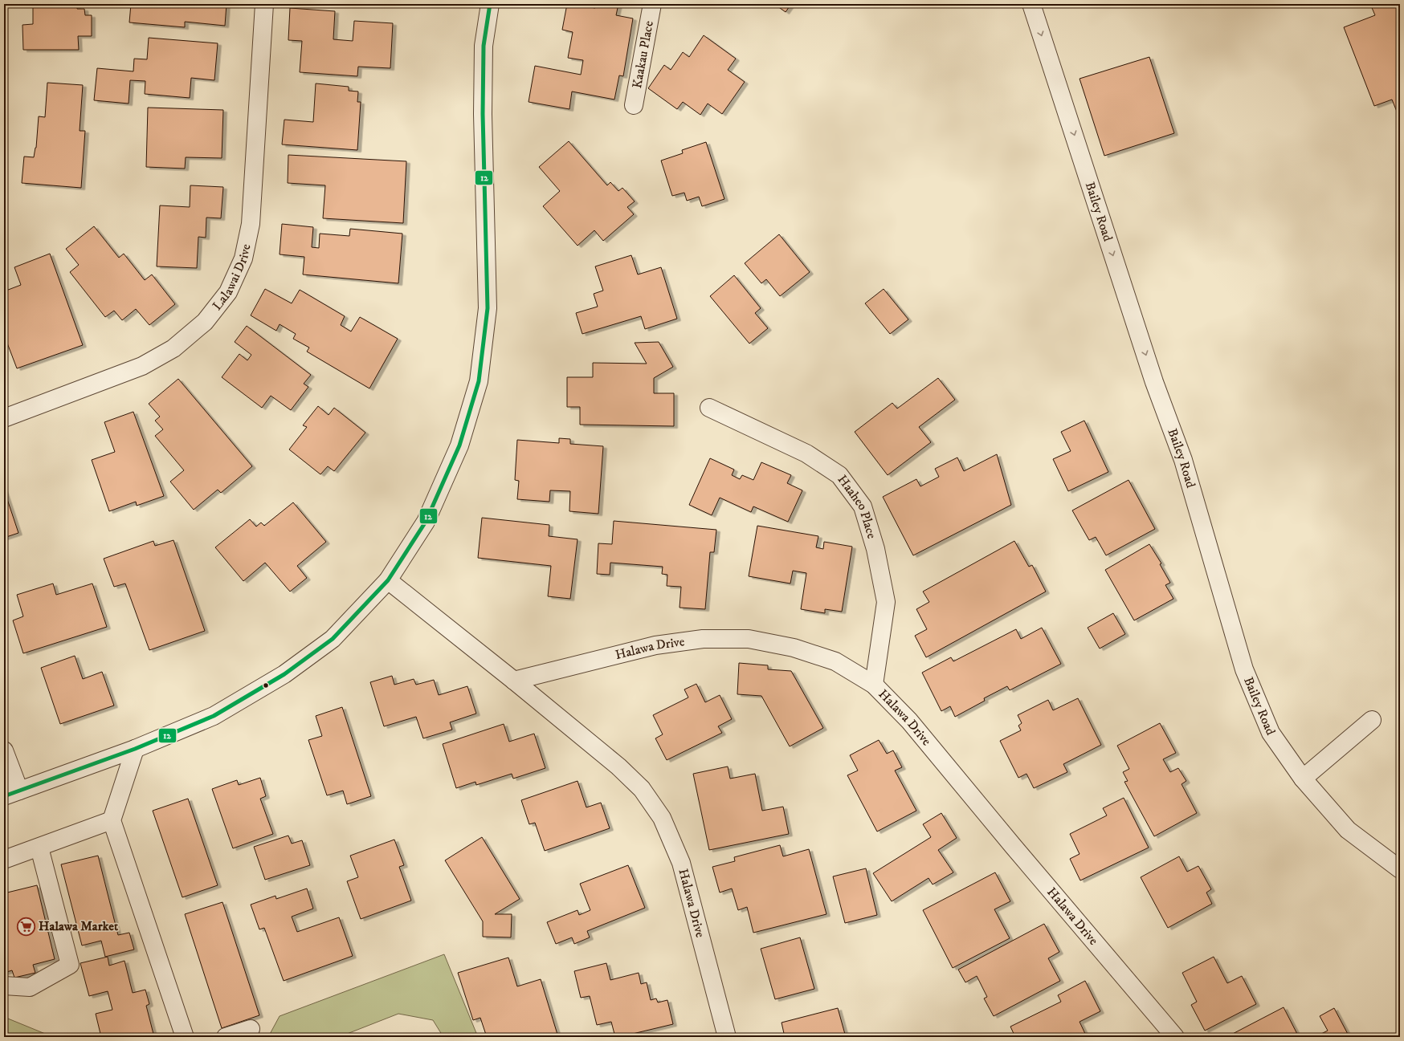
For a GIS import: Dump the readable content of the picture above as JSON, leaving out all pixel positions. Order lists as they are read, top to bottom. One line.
{"streets":{"street":["Kaakau Place","Bailey Road","Lalawai Drive","Haaheo Place","Halawa Drive"]},"crossings":[["Haaheo Place","Halawa Drive"]],"one_way":["Bailey Road"],"places":{"supermarket":["Halawa Market"]},"lines":["transit line 12"]}
